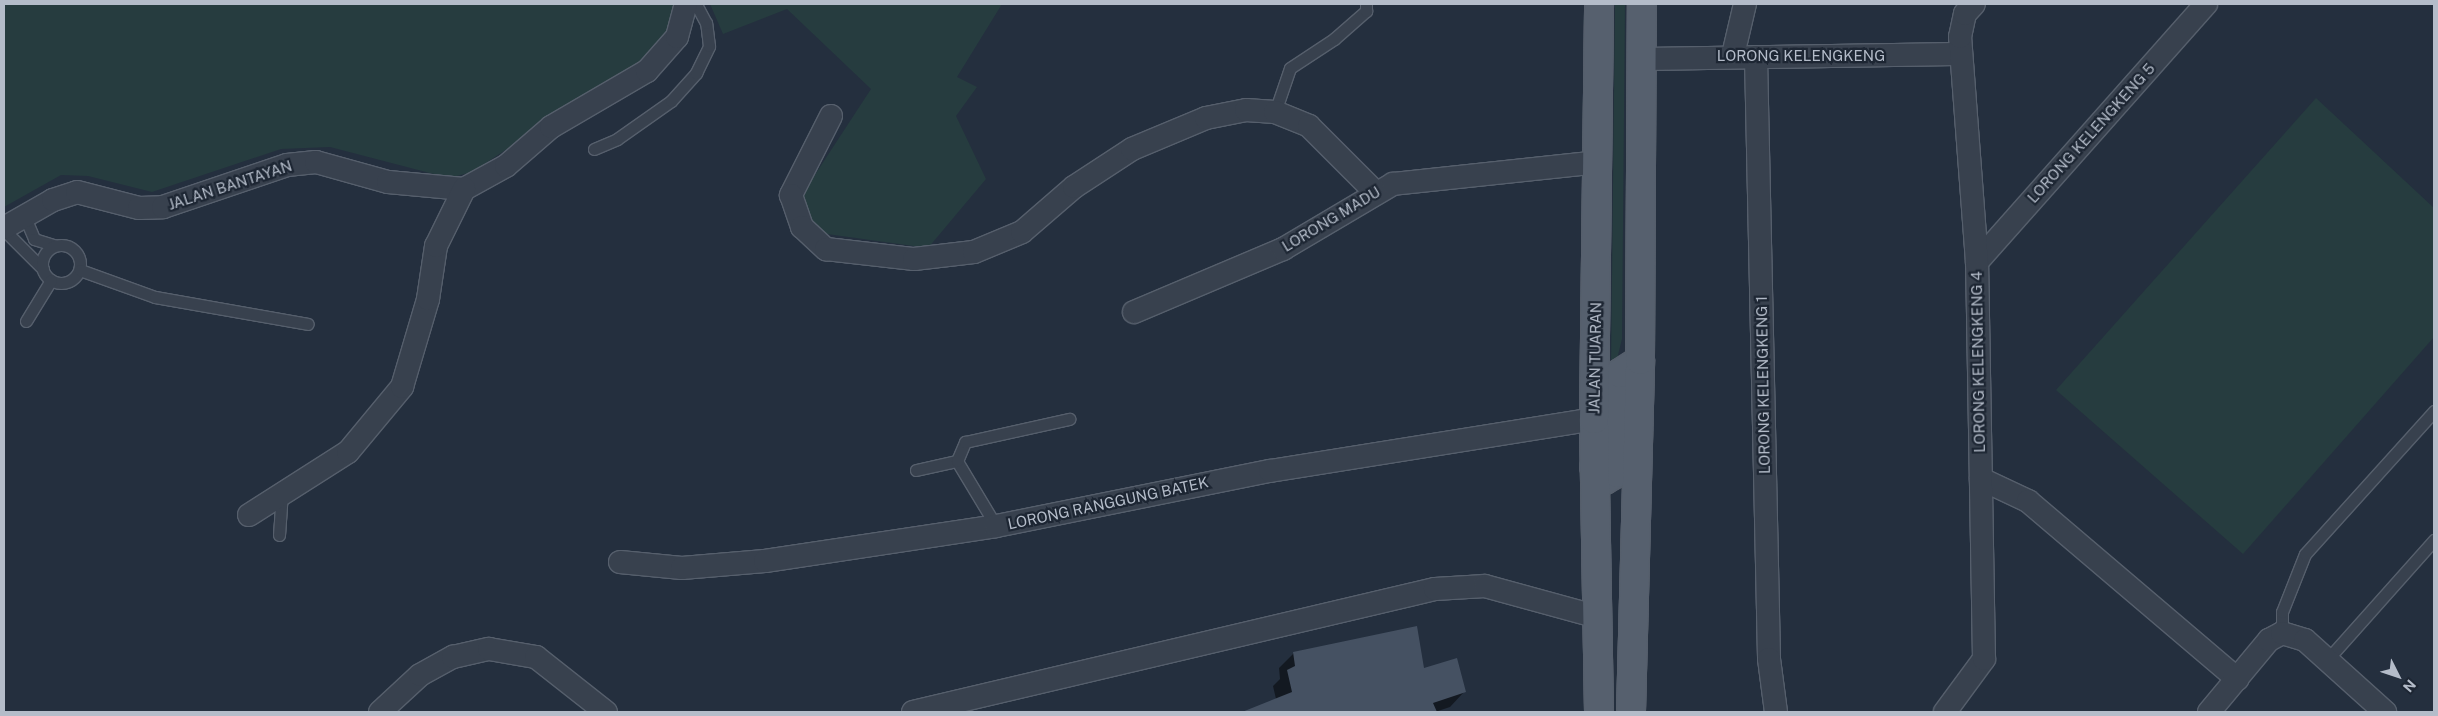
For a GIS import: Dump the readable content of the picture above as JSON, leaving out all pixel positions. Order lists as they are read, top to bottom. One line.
{"streets":{"main road":["JALAN TUARAN"],"street":["LORONG KELENGKENG","LORONG KELENGKENG 5","JALAN BANTAYAN","LORONG MADU","LORONG KELENGKENG 4","LORONG KELENGKENG 1","LORONG RANGGUNG BATEK"]},"crossings":[["LORONG KELENGKENG","LORONG KELENGKENG 4"],["LORONG KELENGKENG","LORONG KELENGKENG 1"],["LORONG KELENGKENG 5","LORONG KELENGKENG 4"],["LORONG MADU","JALAN TUARAN"],["JALAN TUARAN","LORONG RANGGUNG BATEK"]],"north":"bottom right"}
